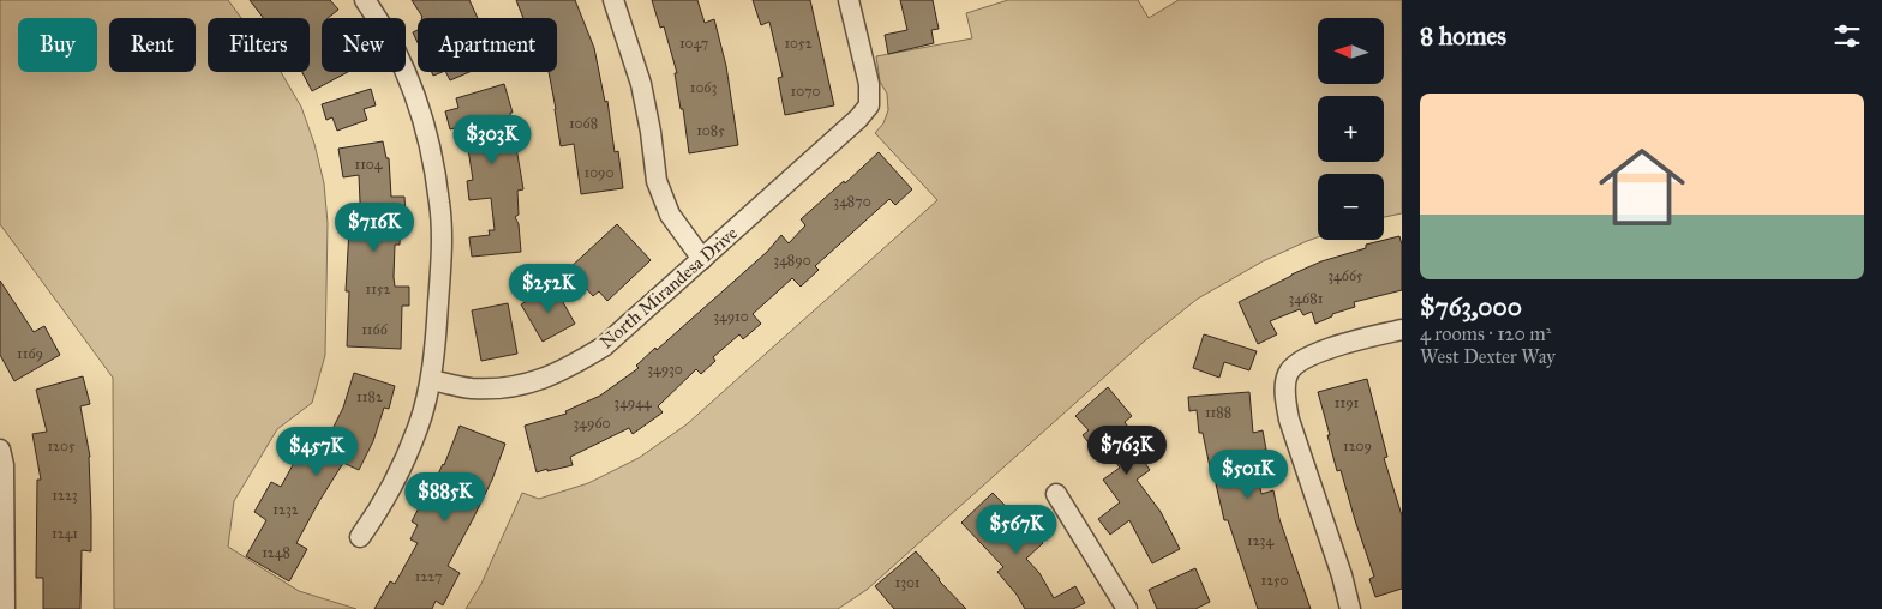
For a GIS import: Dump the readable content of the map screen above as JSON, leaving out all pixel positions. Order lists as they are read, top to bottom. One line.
{"streets":{"street":["North Mirandesa Drive"]},"house_numbers":["1047","1052","1063","1070","1068","1085","1104","1090","34870","34890","34665","1152","34681","34910","1166","1169","34930","1182","34944","1191","1188","34960","1205","1209","1223","1232","1241","1234","1248","1227","1250","1301"],"north":"left","page":{"heading":"8 homes","map_buttons":["+","−"],"chip":["Buy","Rent","Filters","New","Apartment"],"list":[{"name":"$763,000","note":"4 rooms · 120 m² · West Dexter Way"}],"price":["$303K","$716K","$252K","$763K","$457K","$501K","$885K","$567K"]}}
